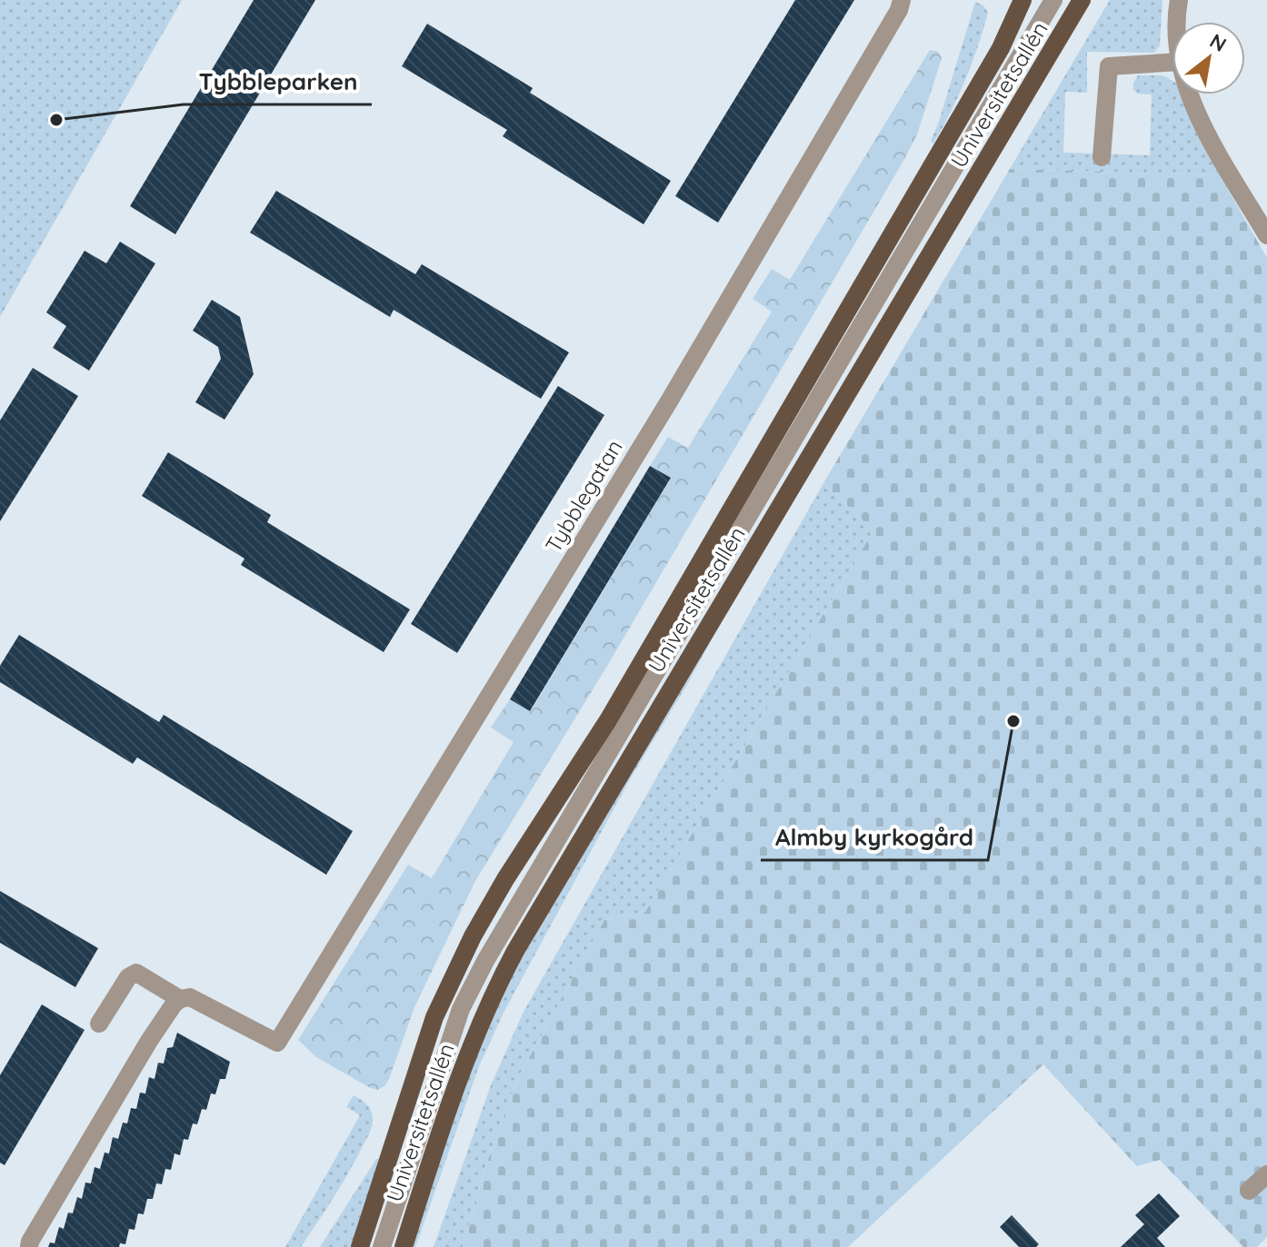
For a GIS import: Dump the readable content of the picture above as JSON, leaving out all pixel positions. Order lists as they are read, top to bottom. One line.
{"streets":{"main road":["Universitetsallén"],"street":["Tybblegatan"]},"places":["Tybbleparken","Almby kyrkogård"],"north":"top right"}
